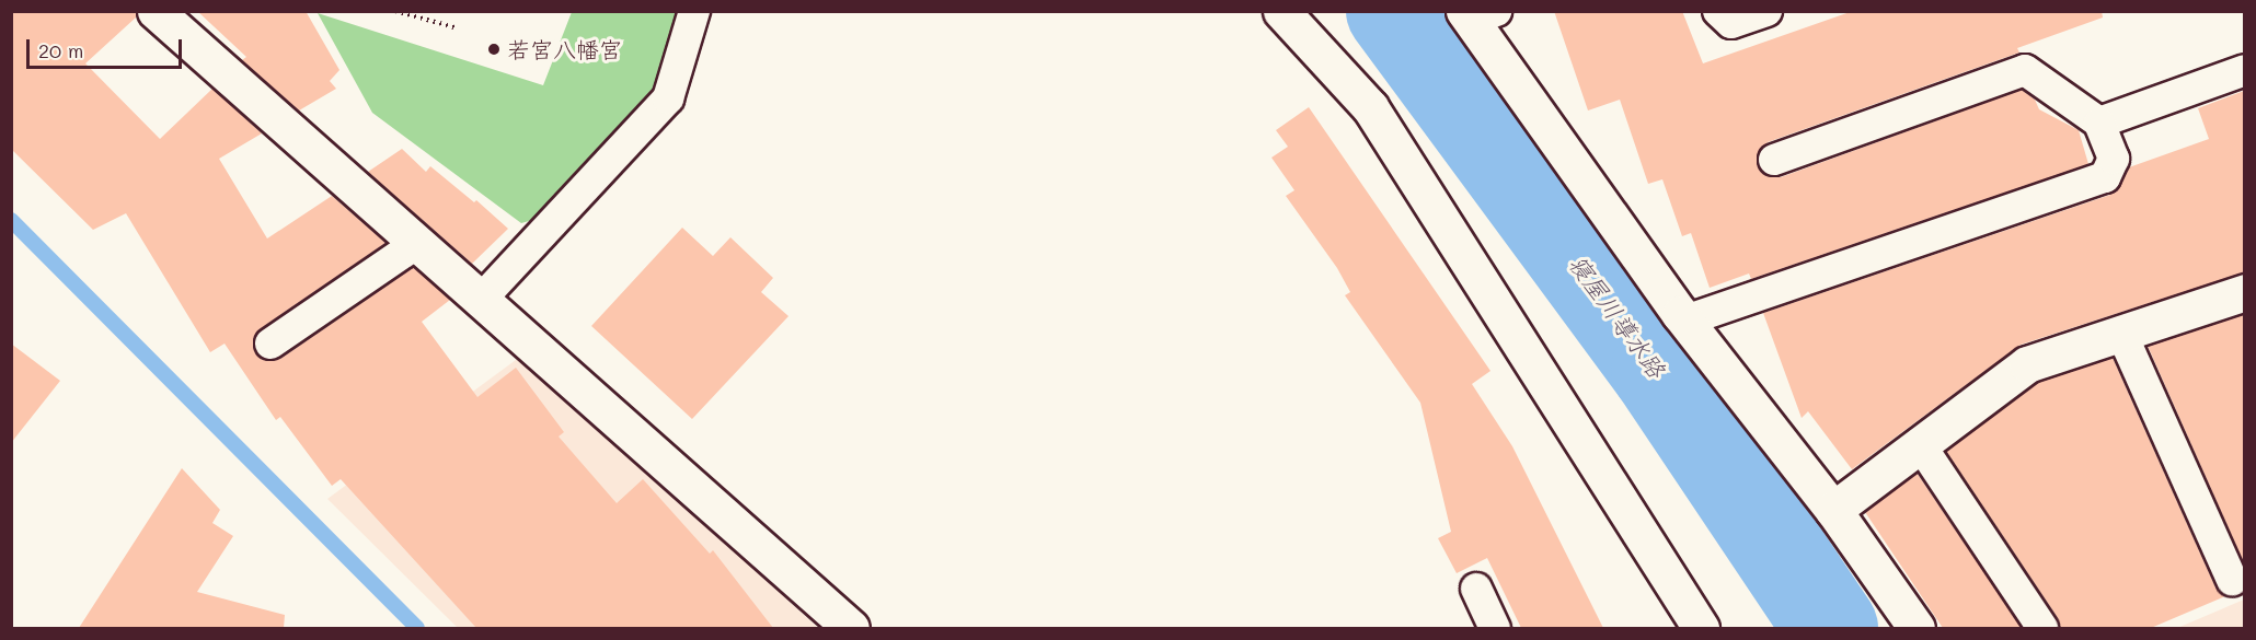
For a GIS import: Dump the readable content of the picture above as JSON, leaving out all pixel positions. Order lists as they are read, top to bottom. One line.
{"water":["寝屋川導水路"],"places":["若宮八幡宮"],"scale_bar":"20 m"}
